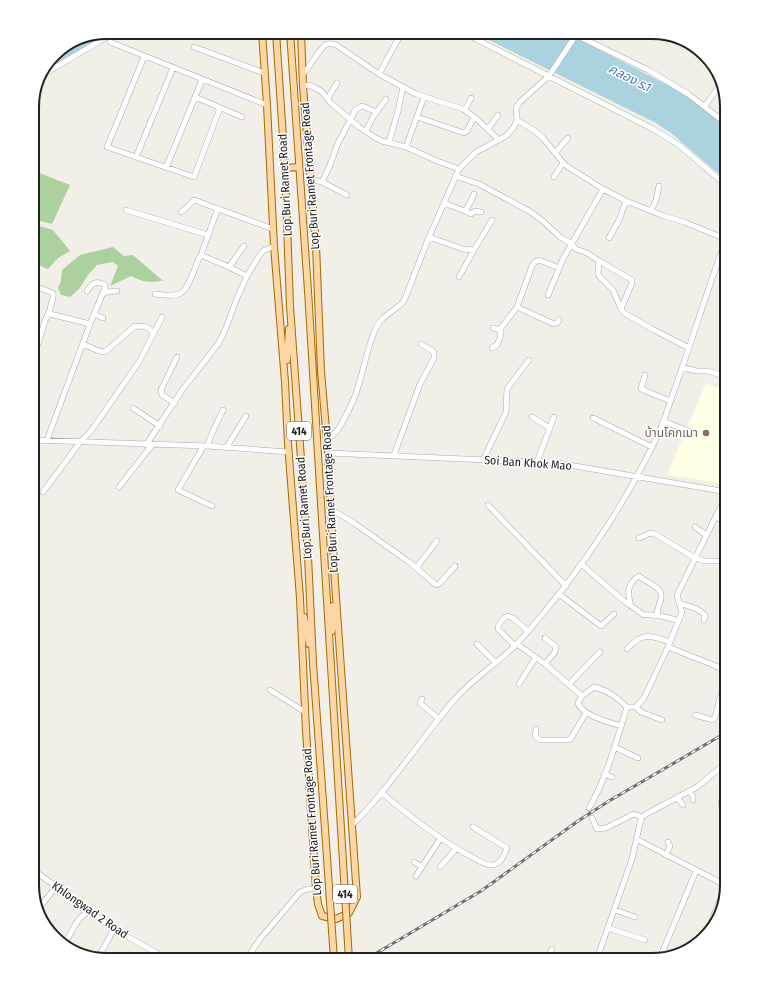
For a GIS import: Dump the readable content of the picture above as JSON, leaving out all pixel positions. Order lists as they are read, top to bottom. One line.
{"streets":{"main road":["Lop Buri Ramet Frontage Road","Lop Buri Ramet Road","414"],"street":["Soi Ban Khok Mao","Khlongwad 2 Road"]},"crossings":[["Lop Buri Ramet Frontage Road","Soi Ban Khok Mao"]],"water":["คลอง ร.1"],"places":["บ้านโคกเมา"]}
